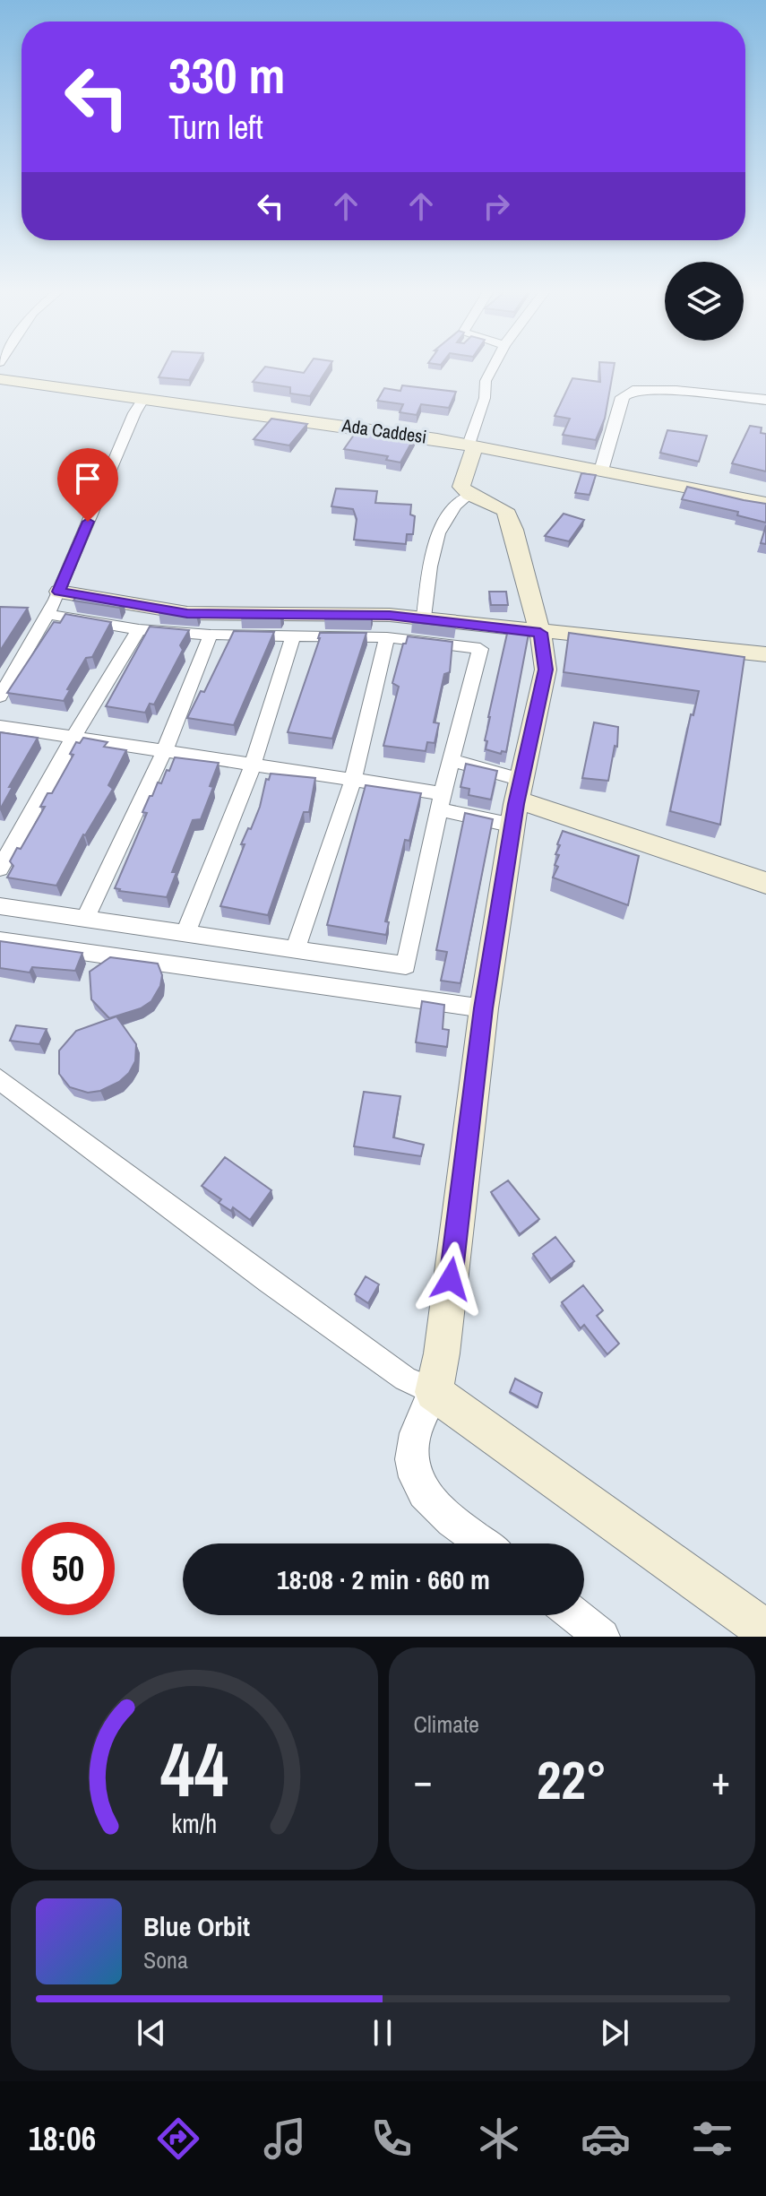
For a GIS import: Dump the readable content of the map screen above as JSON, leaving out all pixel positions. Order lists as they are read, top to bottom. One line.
{"streets":{"main road":["Ada Caddesi"]},"page":{"turn":["330 m","Turn left"],"limit":"50","trip":"18:08 · 2 min · 660 m","tile":"Climate","heat":["−","22°","+"],"song":["Blue Orbit","Sona"],"tabs":"18:06","gauge":["44","km/h"]}}
